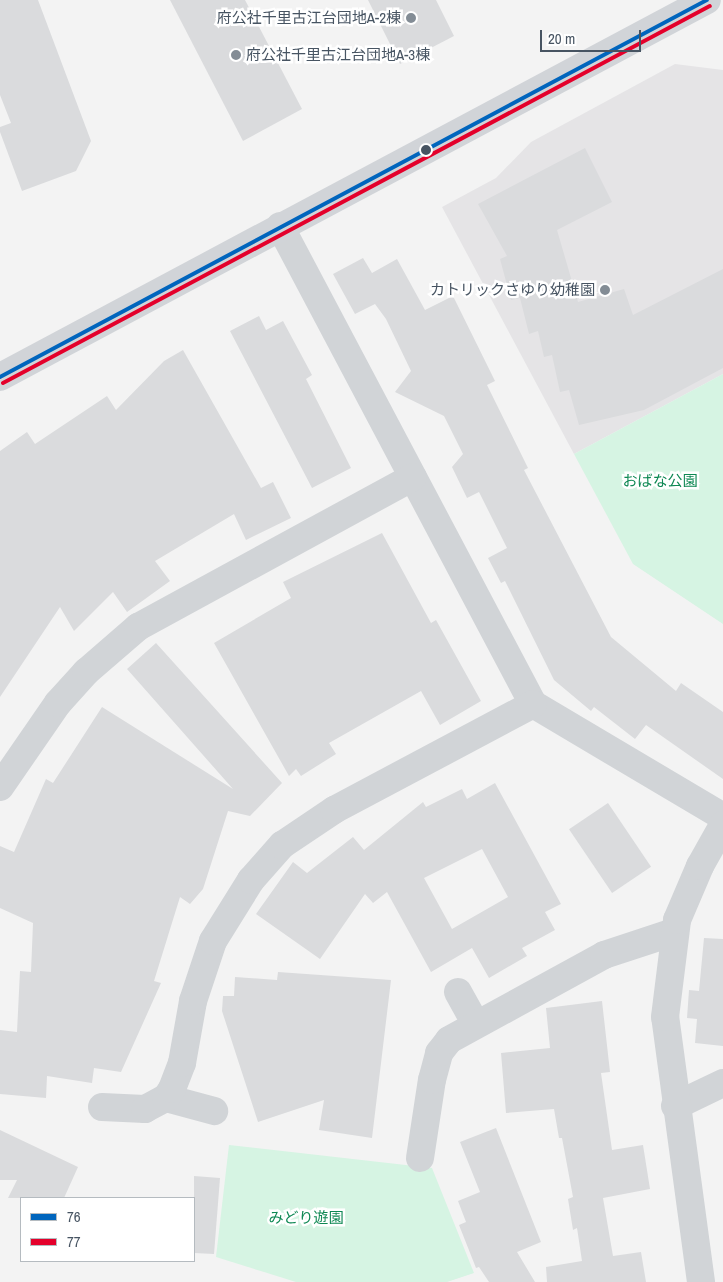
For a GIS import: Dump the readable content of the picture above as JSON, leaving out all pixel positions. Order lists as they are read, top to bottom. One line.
{"parks":["おばな公園","みどり遊園"],"places":["府公社千里古江台団地A-2棟","府公社千里古江台団地A-3棟","カトリックさゆり幼稚園"],"lines":["transit line 76","transit line 77"],"legend":["76","77"],"scale_bar":"20 m"}
